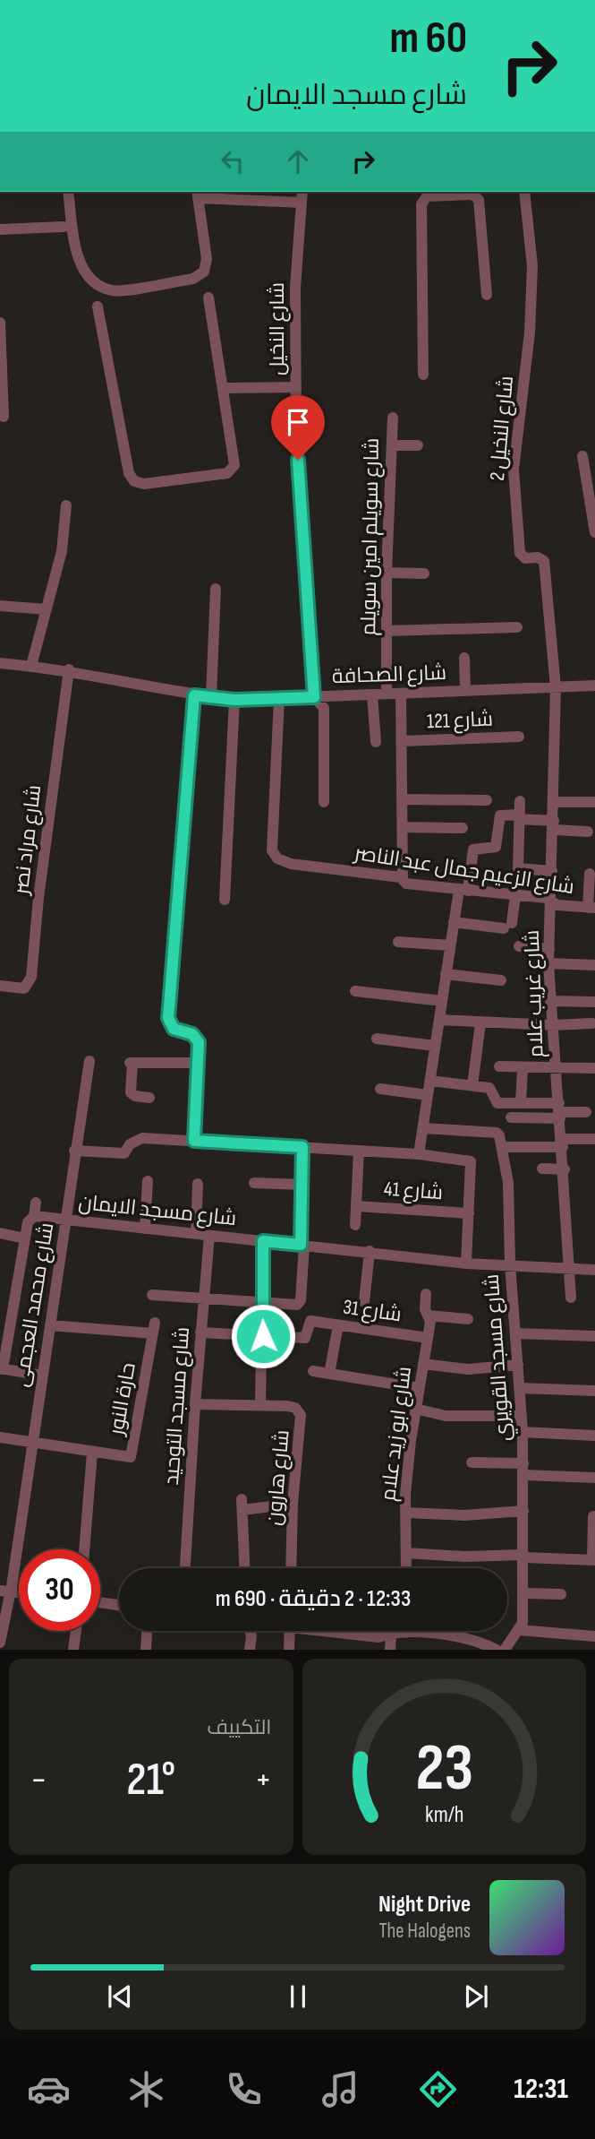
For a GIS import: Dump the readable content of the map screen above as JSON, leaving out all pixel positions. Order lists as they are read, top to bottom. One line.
{"streets":{"street":["شارع النخيل","شارع النخيل 2","شارع سويلم امين سويلم","شارع الصحافة","شارع 121","شارع مراد نصر","شارع الزعيم جمال عبد الناصر","شارع غريب علام","شارع 41","شارع مسجد الايمان","شارع محمد العجمى","شارع 31","شارع مسجد القويري","حارة النور","شارع مسجد التوحيد","شارع ابو زيد علام","شارع هارون"]},"crossings":[["شارع النخيل","شارع الصحافة"],["شارع النخيل 2","شارع الصحافة"],["شارع النخيل 2","شارع غريب علام"],["شارع سويلم امين سويلم","شارع الصحافة"],["شارع الصحافة","شارع مراد نصر"],["شارع الصحافة","شارع الزعيم جمال عبد الناصر"],["شارع الصحافة","شارع غريب علام"],["شارع الزعيم جمال عبد الناصر","شارع غريب علام"],["شارع غريب علام","شارع مسجد الايمان"],["شارع مسجد الايمان","شارع محمد العجمى"],["شارع مسجد الايمان","شارع مسجد القويري"],["شارع مسجد الايمان","شارع مسجد التوحيد"],["شارع محمد العجمى","حارة النور"],["شارع 31","شارع ابو زيد علام"],["شارع مسجد التوحيد","شارع هارون"]],"page":{"turn":["60 m","شارع مسجد الايمان"],"limit":"30","trip":"12:33 · 2 دقيقة · 690 m","tile":"التكييف","heat":["−","21°","+"],"song":["Night Drive","The Halogens"],"tabs":"12:31","gauge":["23","km/h"]}}
